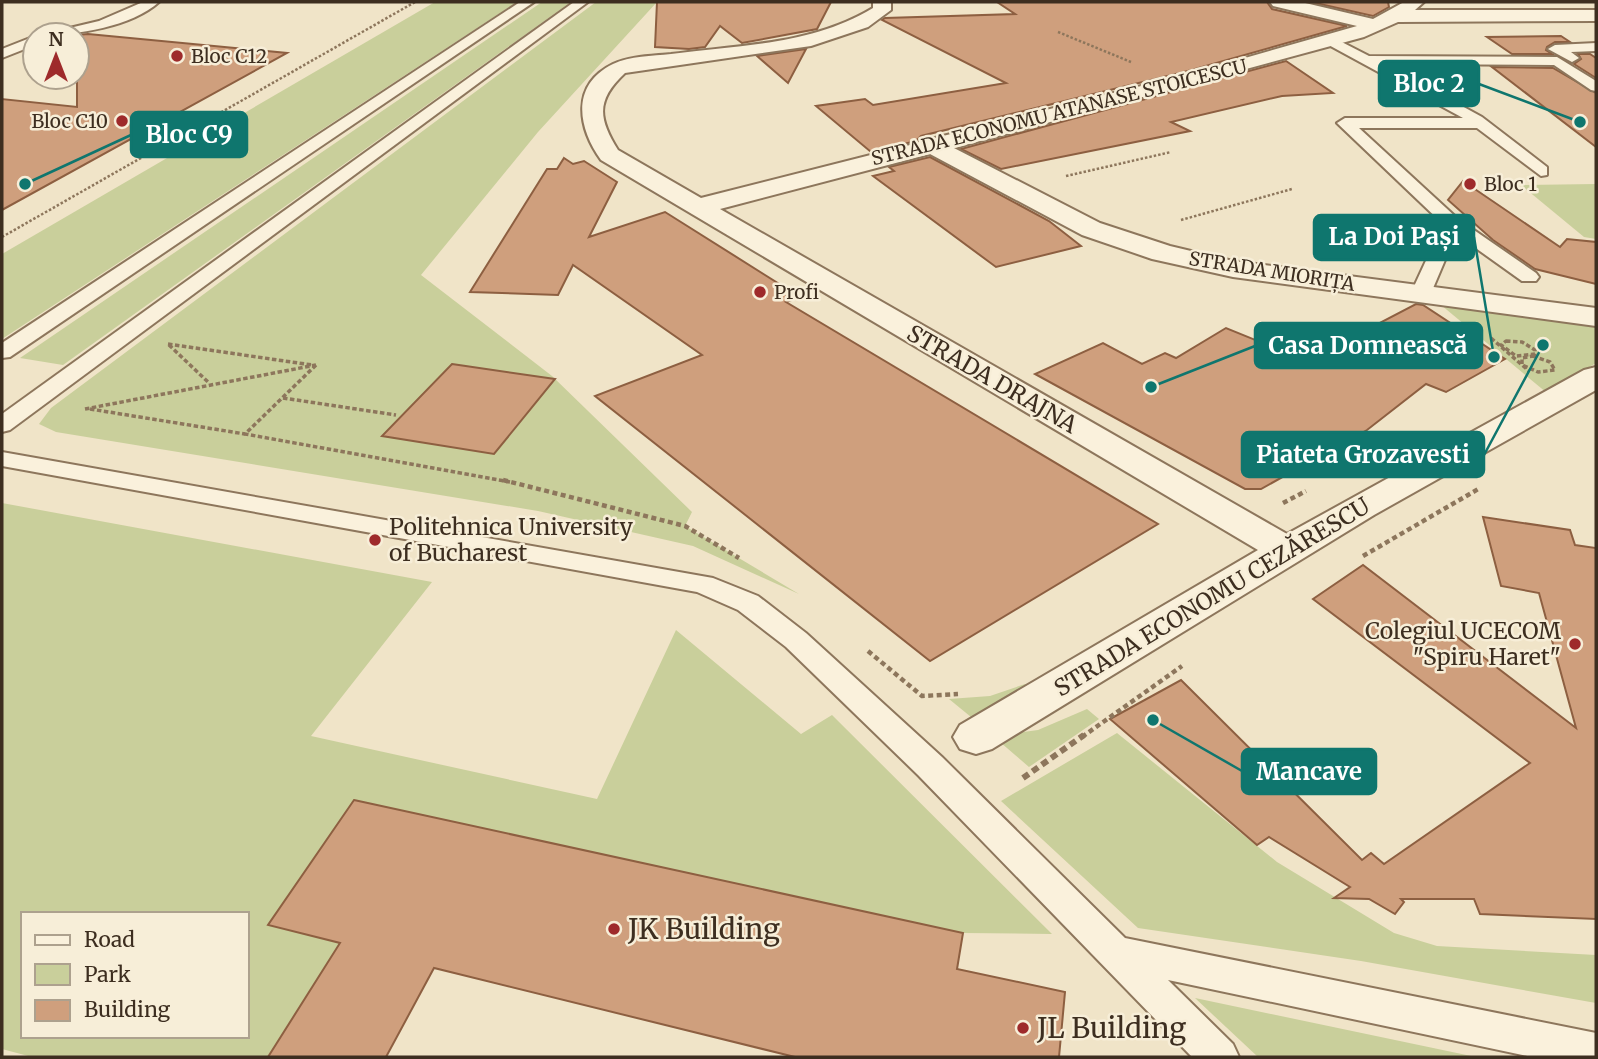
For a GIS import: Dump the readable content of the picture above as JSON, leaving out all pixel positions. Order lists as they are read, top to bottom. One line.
{"streets":{"street":["STRADA ECONOMU ATANASE STOICESCU","STRADA MIORIȚA","STRADA DRAJNA","STRADA ECONOMU CEZĂRESCU"]},"crossings":[["STRADA ECONOMU ATANASE STOICESCU","STRADA MIORIȚA"],["STRADA ECONOMU ATANASE STOICESCU","STRADA DRAJNA"],["STRADA DRAJNA","STRADA ECONOMU CEZĂRESCU"]],"places":["Bloc C12","Bloc C10","Bloc 2","Bloc C9","Bloc 1","Profi","Piateta Grozavesti","La Doi Pași","Casa Domnească","Politehnica University of Bucharest","Colegiul UCECOM \"Spiru Haret\"","Mancave","JK Building","JL Building"],"legend":["Road","Park","Building"],"north":"top"}
